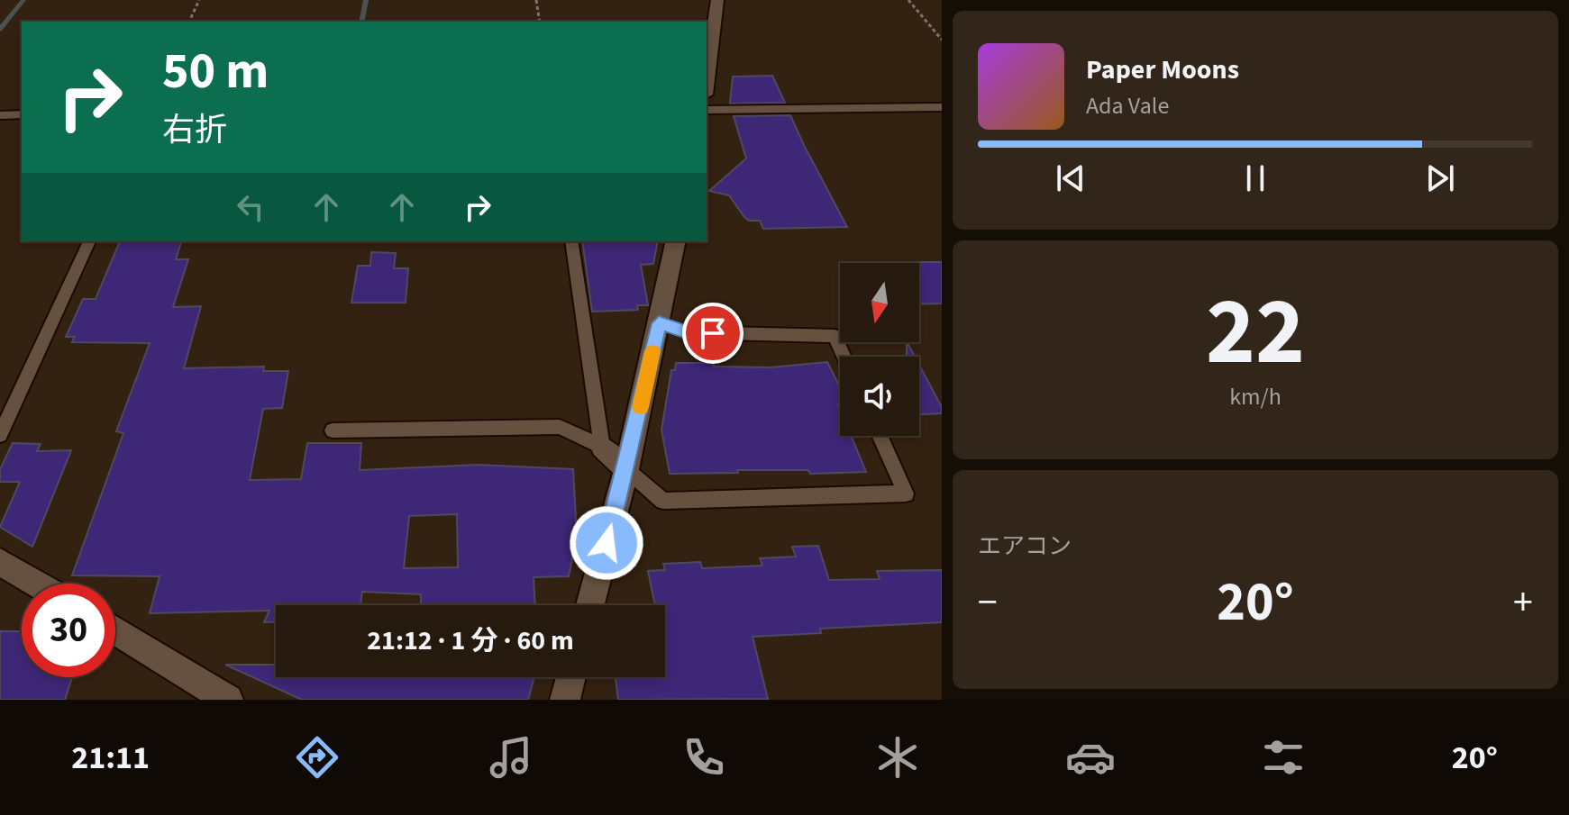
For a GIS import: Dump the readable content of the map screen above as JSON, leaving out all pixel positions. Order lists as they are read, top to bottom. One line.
{"north":"bottom","page":{"turn":["50 m","右折"],"song":["Paper Moons","Ada Vale"],"tile":[["22","km/h"],"エアコン"],"heat":["−","20°","+"],"limit":"30","trip":"21:12 · 1 分 · 60 m","tabs":["21:11","20°"]}}
